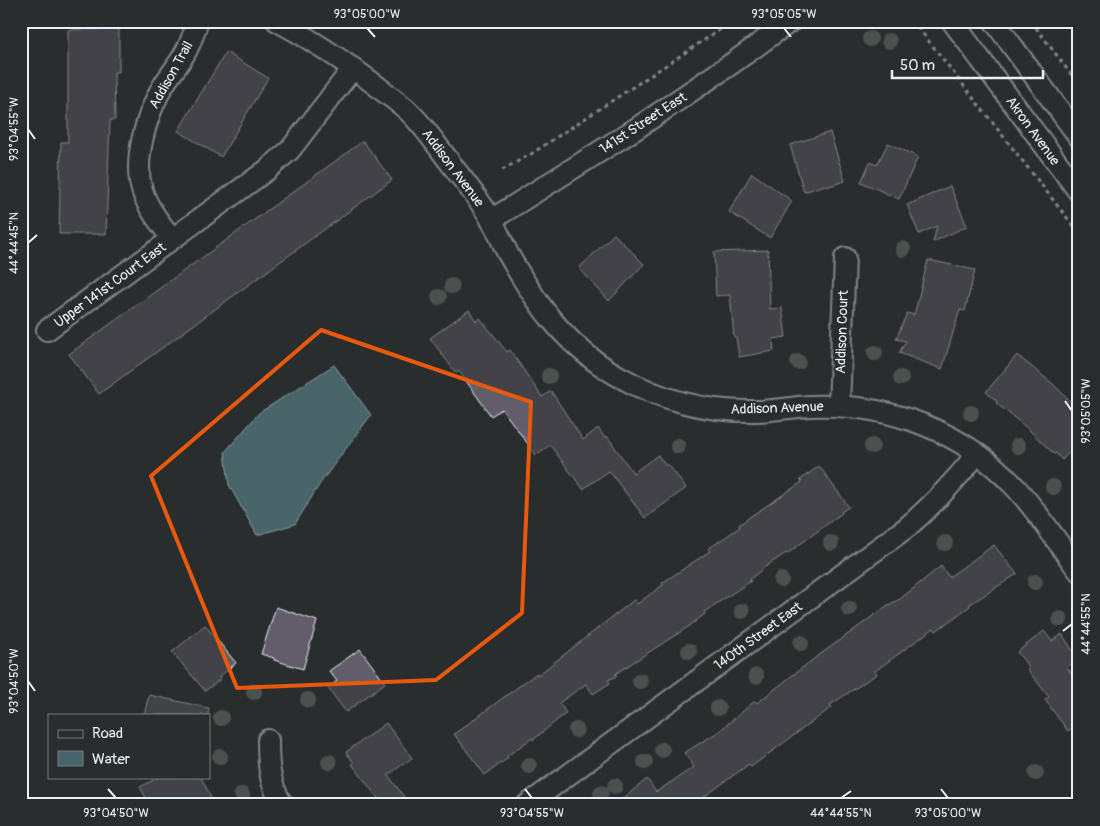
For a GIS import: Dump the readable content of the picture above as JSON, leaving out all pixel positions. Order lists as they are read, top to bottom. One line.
{"streets":{"street":["Addison Trail","141st Street East","Akron Avenue","Addison Avenue","Upper 141st Court East","Addison Court","140th Street East"]},"crossings":[["Addison Trail","Upper 141st Court East"],["141st Street East","Addison Avenue"],["Addison Avenue","Upper 141st Court East"],["Addison Avenue","Addison Court"],["Addison Avenue","140th Street East"]],"legend":["Road","Water"],"scale_bar":"50 m","coordinates":["93°05'00\"W","93°05'05\"W","93°04'55\"W","44°44'45\"N","44°44'55\"N","93°04'50\"W"]}
